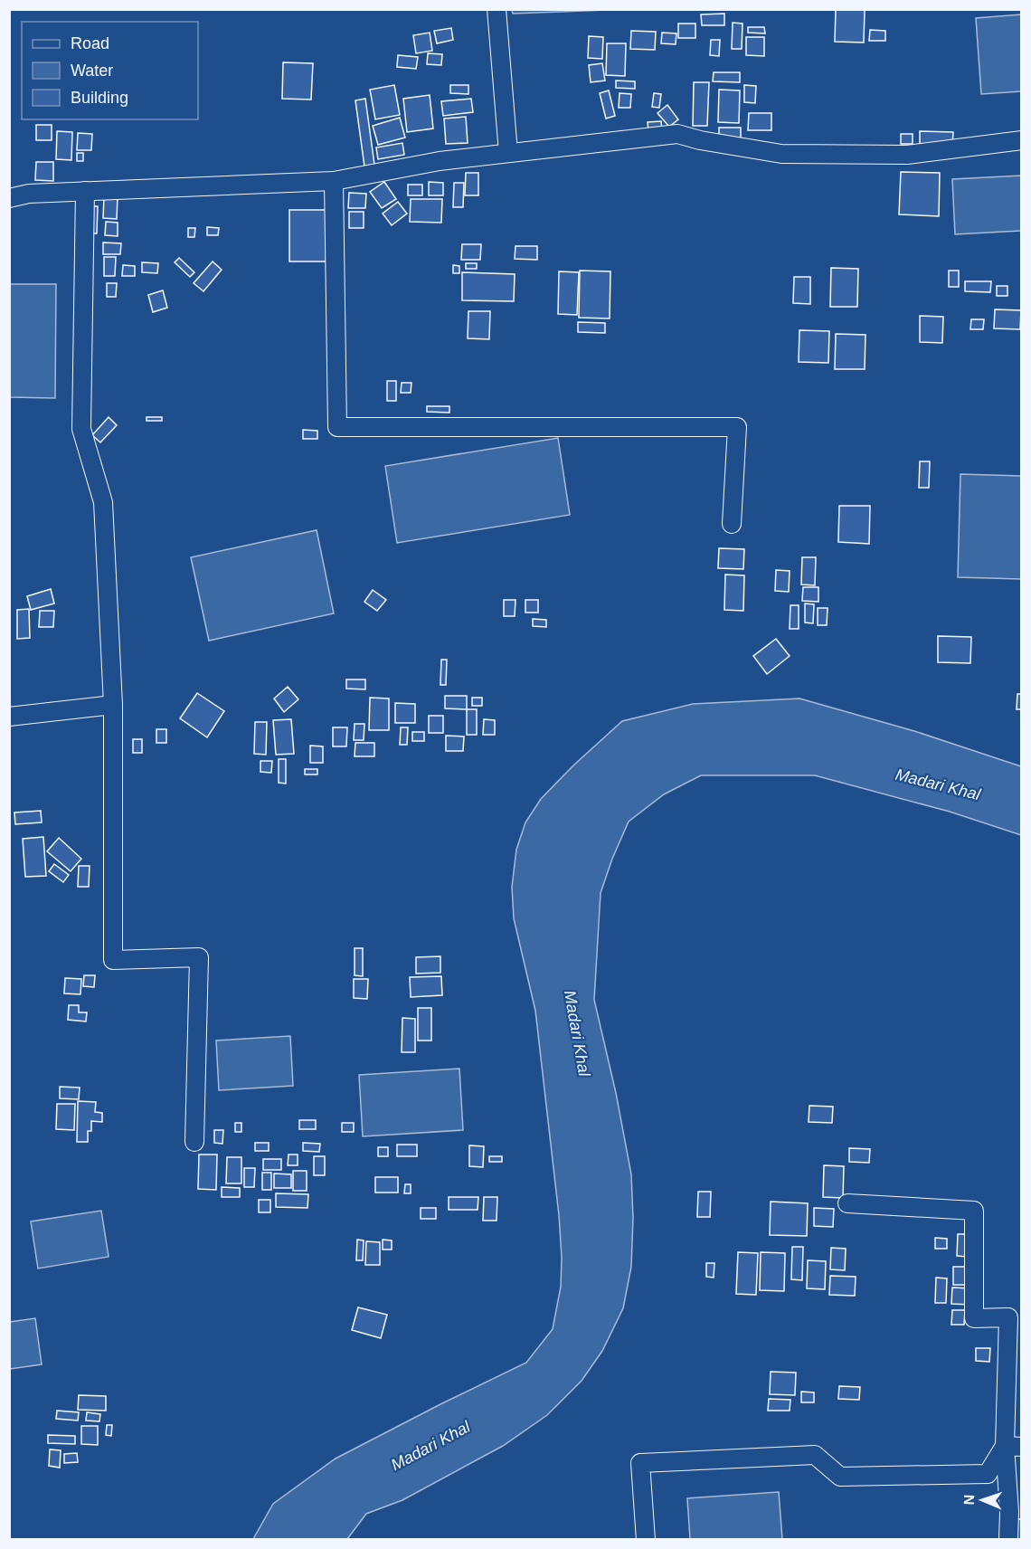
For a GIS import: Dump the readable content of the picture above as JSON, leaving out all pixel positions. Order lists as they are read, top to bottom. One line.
{"water":["Madari Khal"],"legend":["Road","Water","Building"],"north":"left"}
